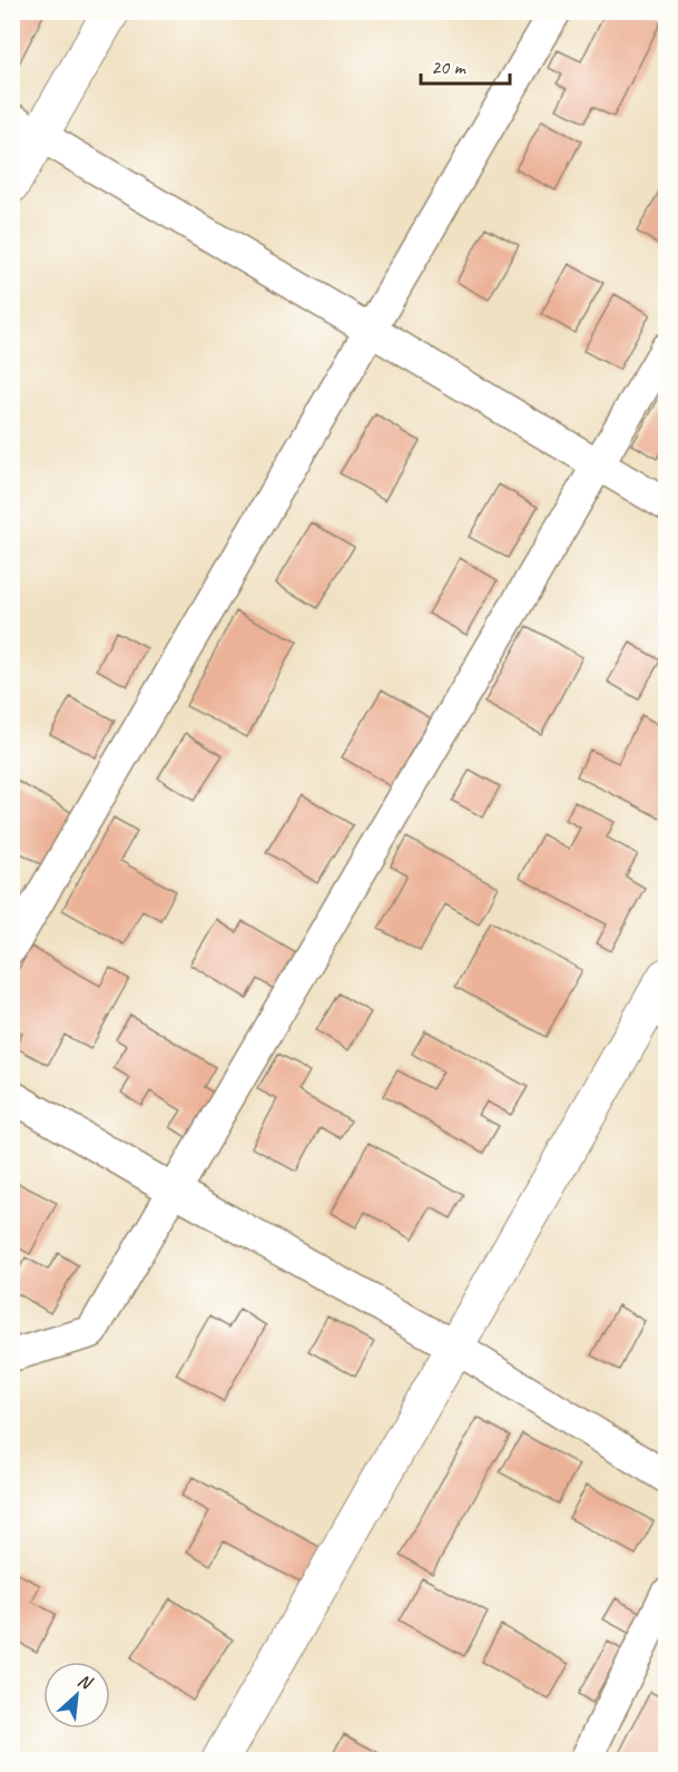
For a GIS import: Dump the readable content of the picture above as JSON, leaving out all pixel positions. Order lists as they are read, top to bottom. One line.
{"scale_bar":"20 m","north":"top right"}
